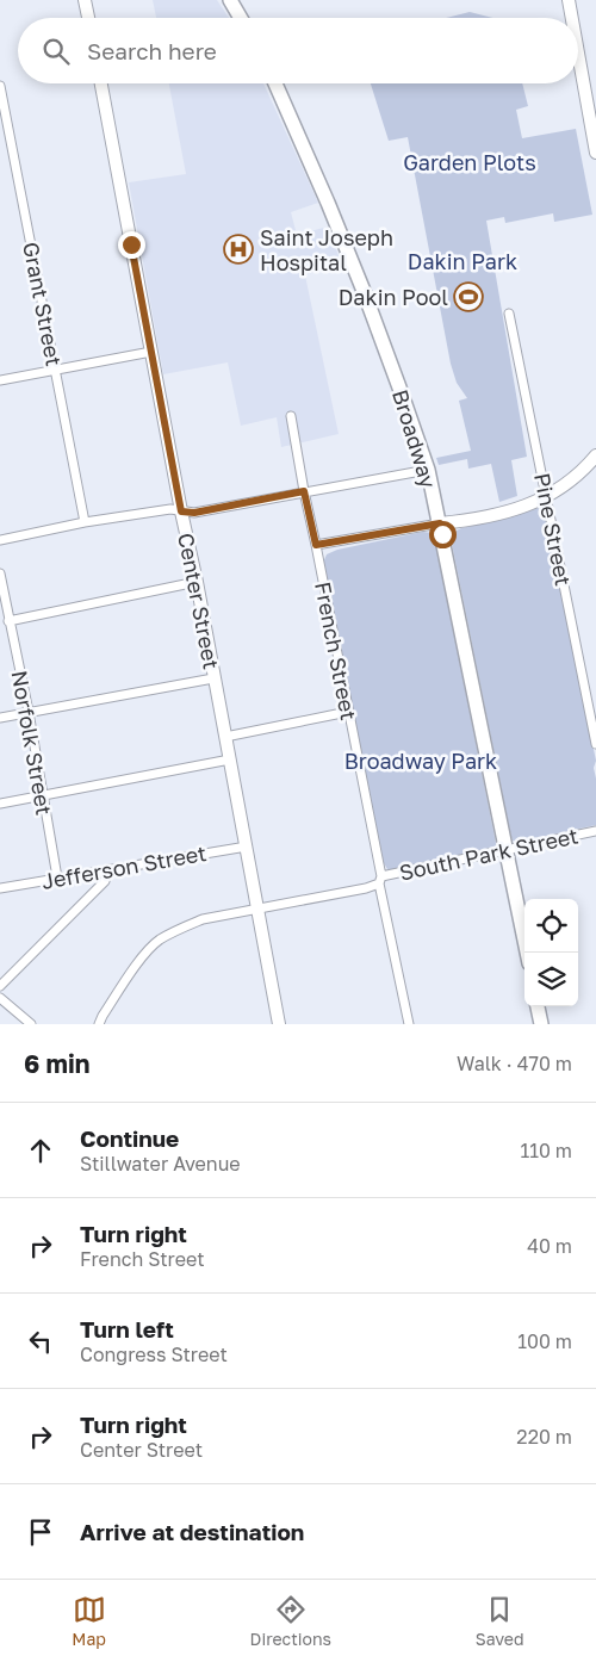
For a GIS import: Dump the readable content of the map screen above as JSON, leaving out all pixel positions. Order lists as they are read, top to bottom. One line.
{"streets":{"main road":["Broadway"],"street":["Grant Street","Pine Street","Center Street","French Street","Norfolk Street","South Park Street","Jefferson Street"]},"crossings":[["Broadway","South Park Street"],["Center Street","South Park Street"],["Center Street","Jefferson Street"],["French Street","South Park Street"],["Norfolk Street","Jefferson Street"]],"parks":["Garden Plots","Dakin Park","Broadway Park"],"places":{"hospital":["Saint Joseph Hospital"],"sports":["Dakin Pool"]},"page":{"search":"Search here","heading":["6 min","Walk · 470 m"],"list":[["Continue","Stillwater Avenue","110 m"],["Turn right","French Street","40 m"],["Turn left","Congress Street","100 m"],["Turn right","Center Street","220 m"],"Arrive at destination"],"nav":["Map","Directions","Saved"]}}
